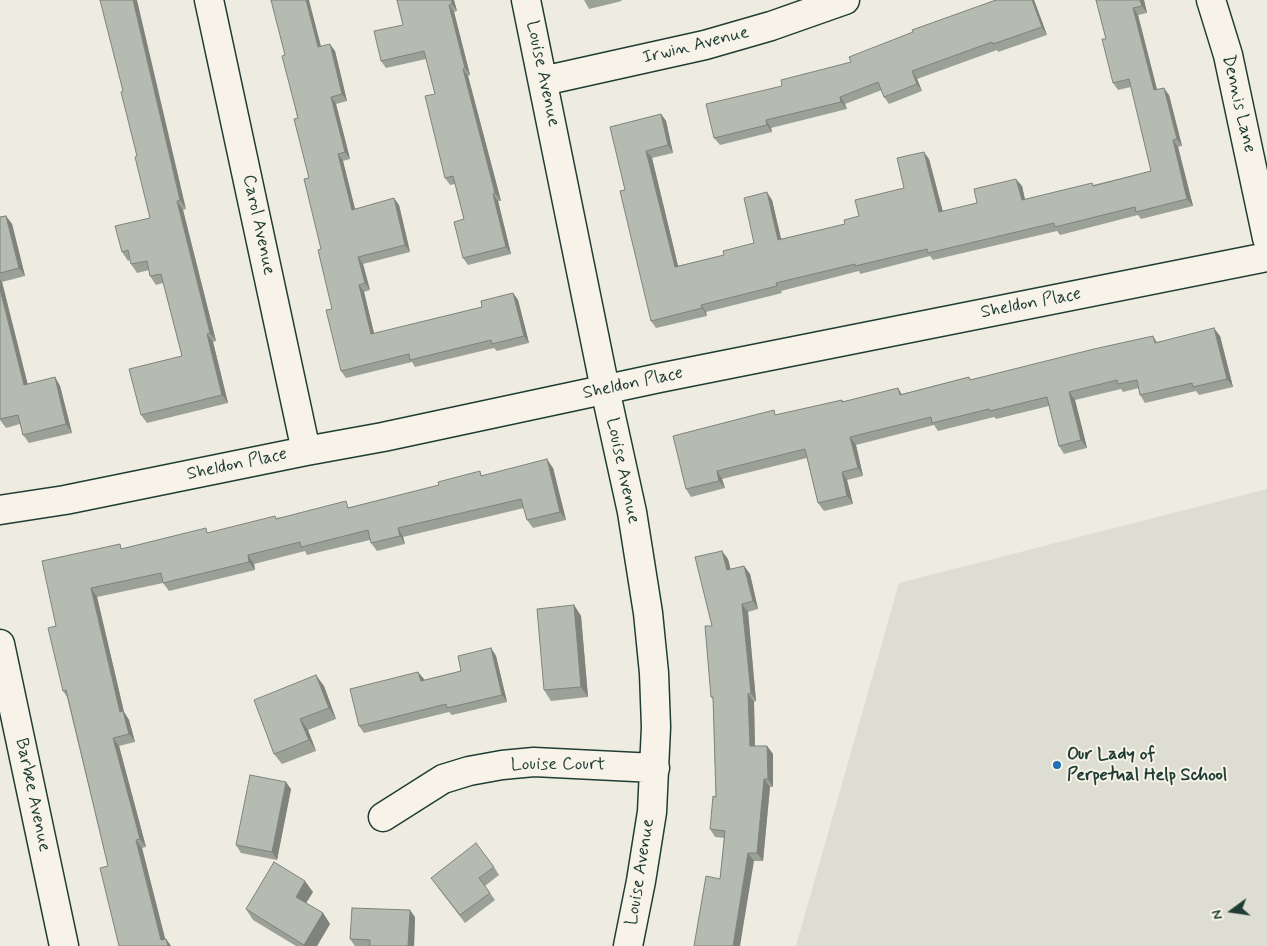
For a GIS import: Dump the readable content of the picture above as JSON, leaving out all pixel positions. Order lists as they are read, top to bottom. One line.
{"streets":{"street":["Irwin Avenue","Louise Avenue","Dennis Lane","Carol Avenue","Sheldon Place","Louise Court","Barbee Avenue"]},"crossings":[["Irwin Avenue","Louise Avenue"],["Louise Avenue","Sheldon Place"],["Louise Avenue","Louise Court"],["Carol Avenue","Sheldon Place"]],"places":["Our Lady of Perpetual Help School"],"north":"left"}
